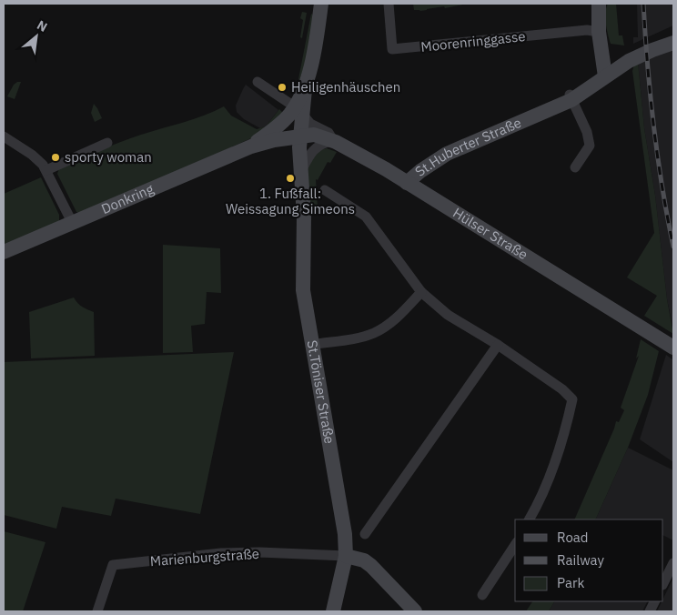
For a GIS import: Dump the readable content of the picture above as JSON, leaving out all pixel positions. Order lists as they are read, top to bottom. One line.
{"streets":{"main road":["St.Huberter Straße","Donkring","Hülser Straße","St.Töniser Straße"],"street":["Moorenringgasse","Marienburgstraße"]},"crossings":[["St.Huberter Straße","Hülser Straße"],["Donkring","Hülser Straße"],["Donkring","St.Töniser Straße"],["Hülser Straße","St.Töniser Straße"],["St.Töniser Straße","Marienburgstraße"]],"places":["Heiligenhäuschen","sporty woman","1. Fußfall: Weissagung Simeons"],"legend":["Road","Railway","Park"],"north":"top right"}
